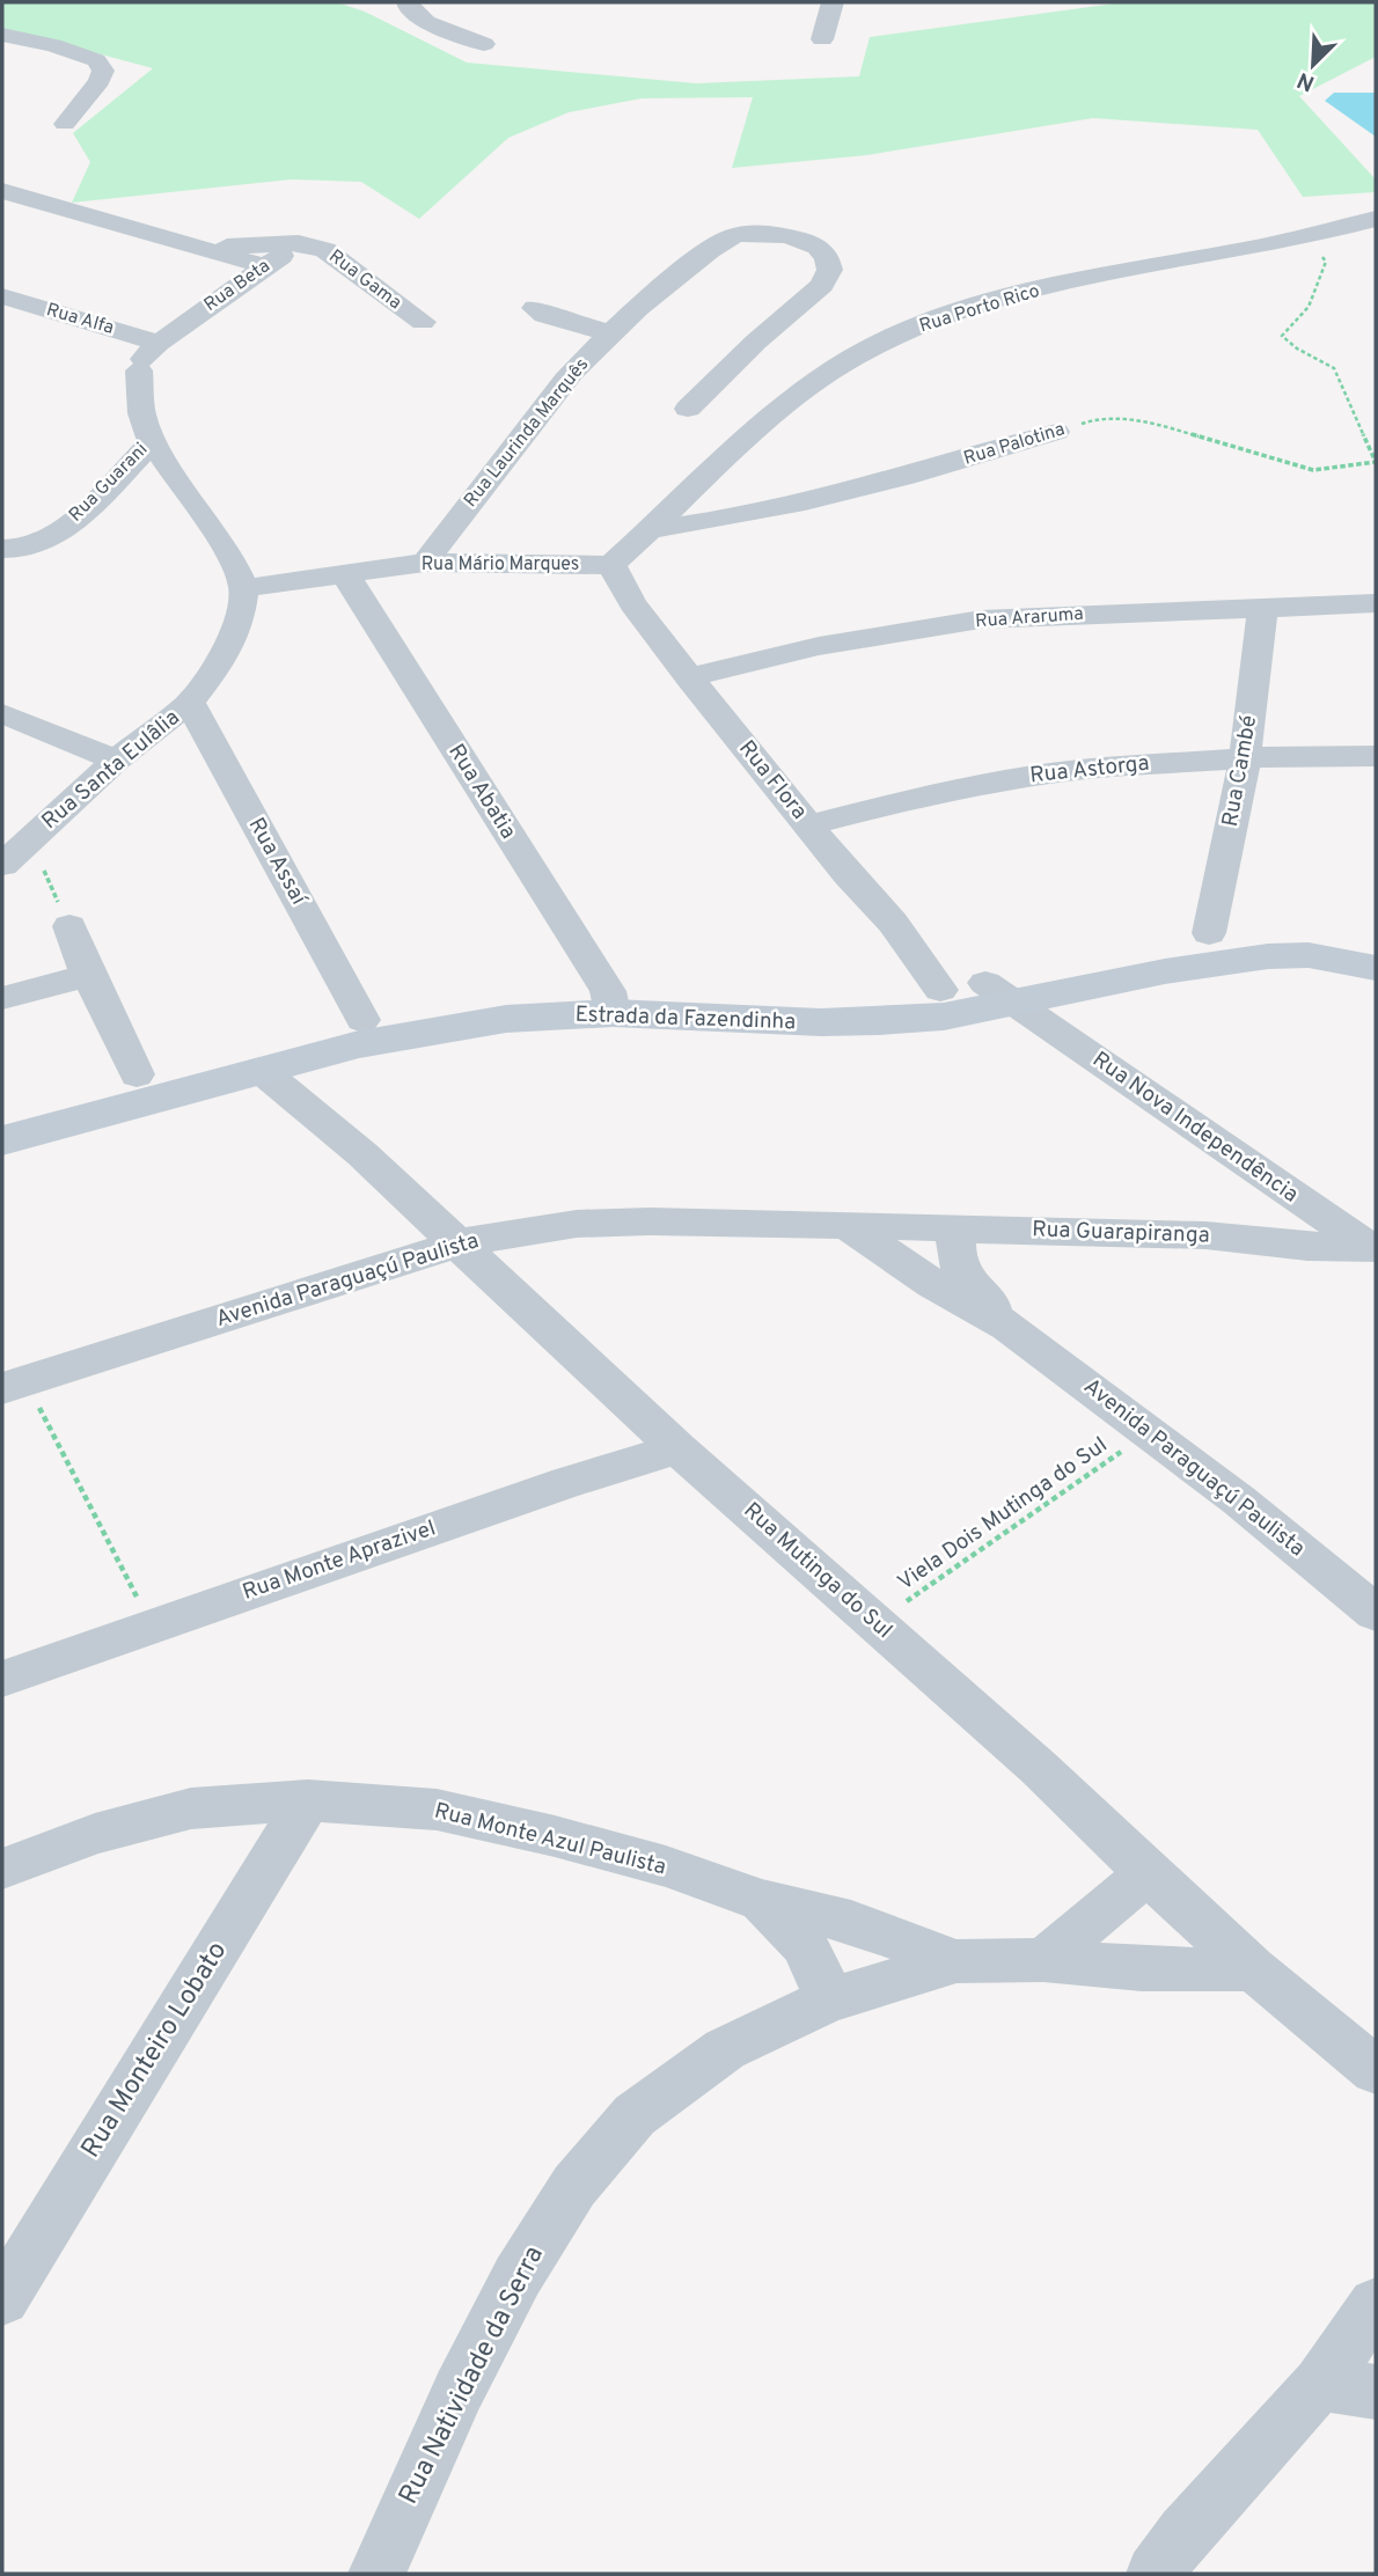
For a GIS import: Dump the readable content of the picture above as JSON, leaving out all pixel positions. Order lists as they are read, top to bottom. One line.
{"streets":{"main road":["Estrada da Fazendinha"],"street":["Rua Gama","Rua Beta","Rua Porto Rico","Rua Alfa","Rua Laurinda Marquês","Rua Palotina","Rua Guarani","Rua Mário Marques","Rua Araruma","Rua Santa Eulâlia","Rua Astorga","Rua Cambé","Rua Flora","Rua Abatia","Rua Assaí","Rua Nova Independência","Rua Guarapiranga","Avenida Paraguaçú Paulista","Rua Monte Aprazivel","Rua Mutinga do Sul","Rua Monte Azul Paulista","Rua Monteiro Lobato","Rua Natividade da Serra"],"path":["Viela Dois Mutinga do Sul"]},"crossings":[["Rua Gama","Rua Beta"],["Rua Beta","Rua Alfa"],["Rua Beta","Rua Guarani"],["Rua Porto Rico","Rua Palotina"],["Rua Porto Rico","Rua Mário Marques"],["Rua Porto Rico","Rua Flora"],["Rua Alfa","Rua Guarani"],["Rua Laurinda Marquês","Rua Mário Marques"],["Rua Mário Marques","Rua Santa Eulâlia"],["Rua Mário Marques","Rua Flora"],["Rua Mário Marques","Rua Abatia"],["Rua Araruma","Rua Cambé"],["Rua Araruma","Rua Flora"],["Rua Santa Eulâlia","Rua Assaí"],["Rua Astorga","Rua Cambé"],["Rua Astorga","Rua Flora"],["Rua Cambé","Estrada da Fazendinha"],["Rua Flora","Estrada da Fazendinha"],["Rua Abatia","Estrada da Fazendinha"],["Rua Assaí","Estrada da Fazendinha"],["Estrada da Fazendinha","Rua Nova Independência"],["Estrada da Fazendinha","Rua Mutinga do Sul"],["Rua Nova Independência","Rua Guarapiranga"],["Rua Guarapiranga","Avenida Paraguaçú Paulista"],["Avenida Paraguaçú Paulista","Viela Dois Mutinga do Sul"],["Avenida Paraguaçú Paulista","Rua Mutinga do Sul"],["Viela Dois Mutinga do Sul","Rua Mutinga do Sul"],["Rua Monte Aprazivel","Rua Mutinga do Sul"],["Rua Mutinga do Sul","Rua Natividade da Serra"],["Rua Monte Azul Paulista","Rua Monteiro Lobato"],["Rua Monte Azul Paulista","Rua Natividade da Serra"]],"north":"bottom left"}
